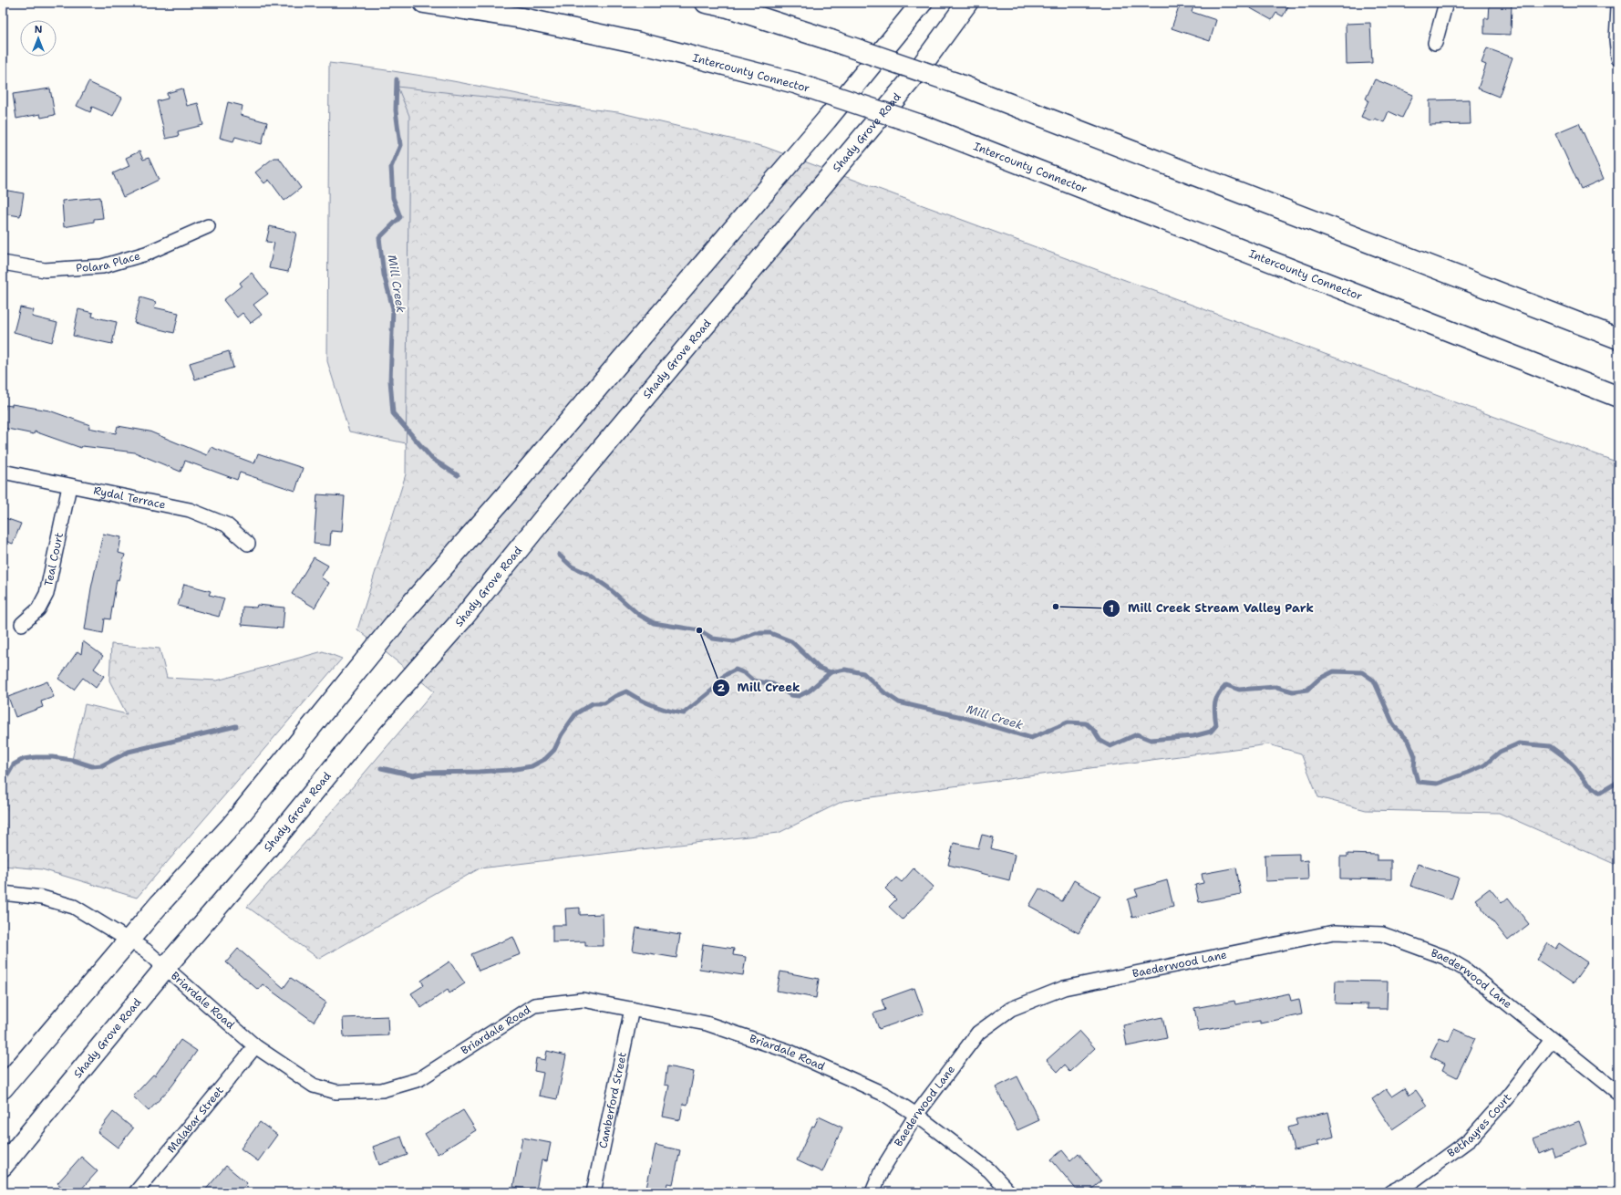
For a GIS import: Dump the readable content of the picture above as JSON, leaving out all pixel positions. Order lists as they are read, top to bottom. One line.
{"streets":{"main road":["Intercounty Connector","Shady Grove Road"],"street":["Polara Place","Rydal Terrace","Teal Court","Baederwood Lane","Briardale Road","Camberford Street","Malabar Street","Bethayres Court"]},"crossings":[["Shady Grove Road","Briardale Road"],["Rydal Terrace","Teal Court"],["Baederwood Lane","Briardale Road"],["Baederwood Lane","Bethayres Court"],["Briardale Road","Camberford Street"],["Briardale Road","Malabar Street"]],"water":["Mill Creek"],"places":["Mill Creek Stream Valley Park","Mill Creek"],"north":"top"}
